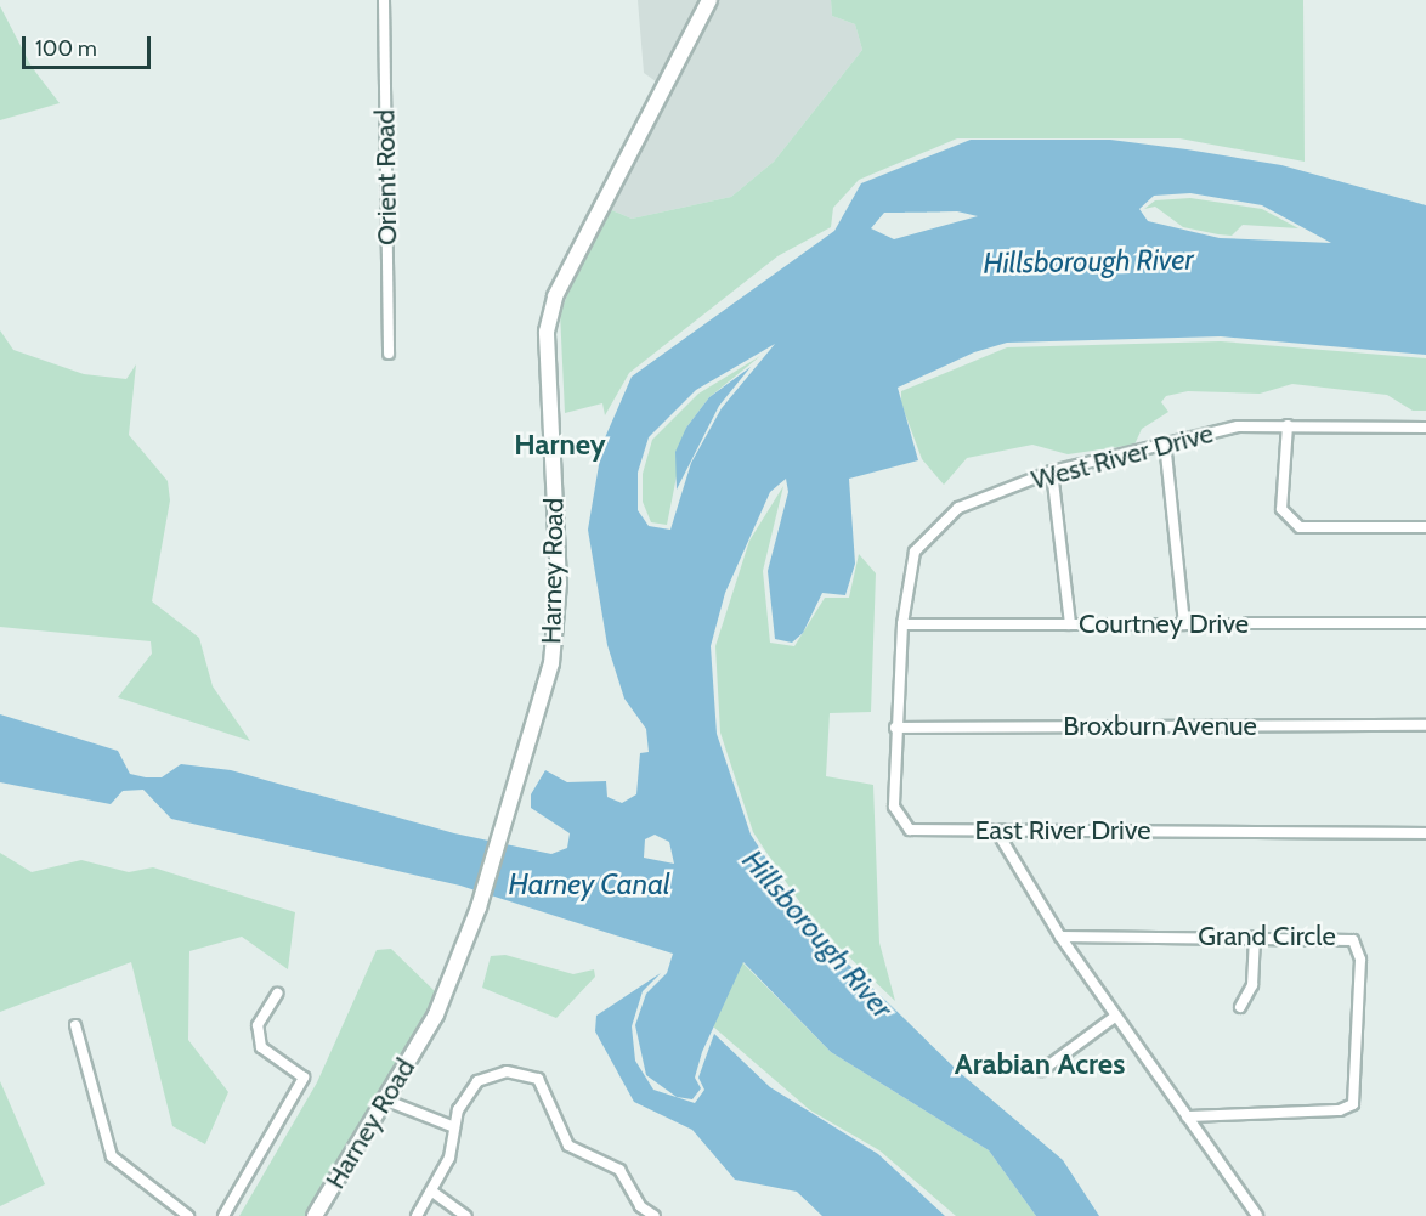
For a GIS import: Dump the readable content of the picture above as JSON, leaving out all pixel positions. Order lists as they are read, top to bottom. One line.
{"streets":{"street":["Orient Road","West River Drive","Harney Road","Courtney Drive","Broxburn Avenue","East River Drive","Grand Circle"]},"crossings":[["West River Drive","Courtney Drive"],["West River Drive","East River Drive"],["Courtney Drive","East River Drive"],["Broxburn Avenue","East River Drive"]],"districts":["Harney","Arabian Acres"],"water":["Hillsborough River","Harney Canal"],"scale_bar":"100 m"}
